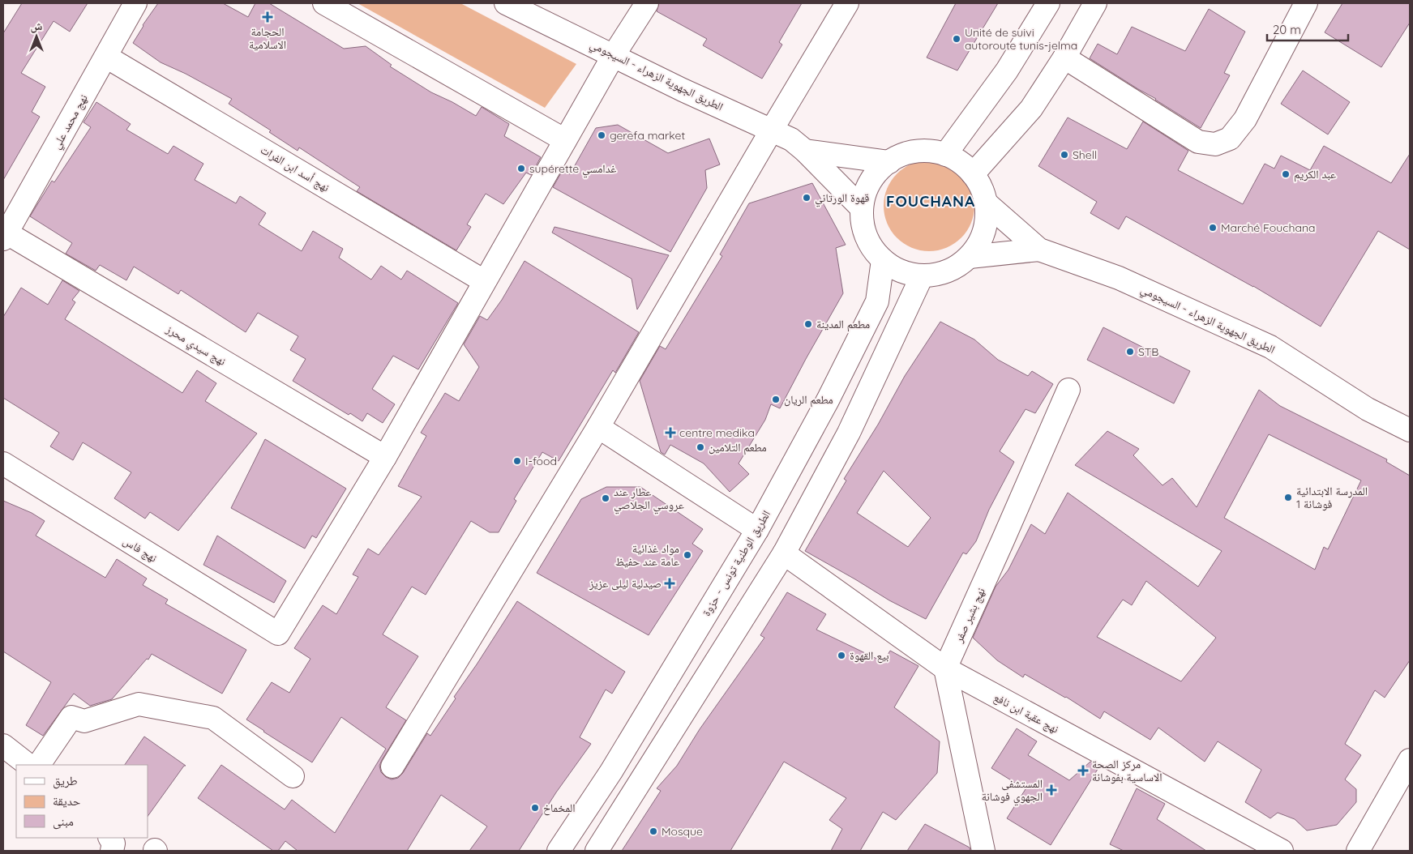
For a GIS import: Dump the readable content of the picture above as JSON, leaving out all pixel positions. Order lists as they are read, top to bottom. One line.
{"streets":{"street":["الطريق الجهوية الزهراء - السيجومي","نهج محمد علي","نهج أسد ابن الفرات","نهج سيدي محرز","نهج فاس","الطريق الوطنية تونس - حزوة","نهج بشير صفر","نهج عقبة ابن نافع"]},"crossings":[["الطريق الجهوية الزهراء - السيجومي","الطريق الوطنية تونس - حزوة"],["نهج محمد علي","نهج أسد ابن الفرات"],["نهج محمد علي","نهج سيدي محرز"],["نهج سيدي محرز","نهج فاس"],["نهج بشير صفر","نهج عقبة ابن نافع"]],"districts":["FOUCHANA"],"places":{"health":["الحجامة الاسلامية","centre medika","صيدلية ليلى عزيز","مركز الصحة الاساسية بفوشانة","المستشفى الجهوي فوشانة"],"other":["Unité de suivi autoroute tunis-jelma","gerefa market","Shell","supérette غدامسي","عبد الكريم","قهوة الورتاني","Marché Fouchana","مطعم المدينة","STB","مطعم الريان","مطعم التلامين","I-food","المدرسة الابتدائية فوشانة 1","عطار عند عروسي الجلاصي","مواد غذائية عامة عند حفيظ","بيع القهوة","المخماخ","Mosque"]},"legend":["طريق","حديقة","مبنى"],"scale_bar":"20 m","north":"top"}
